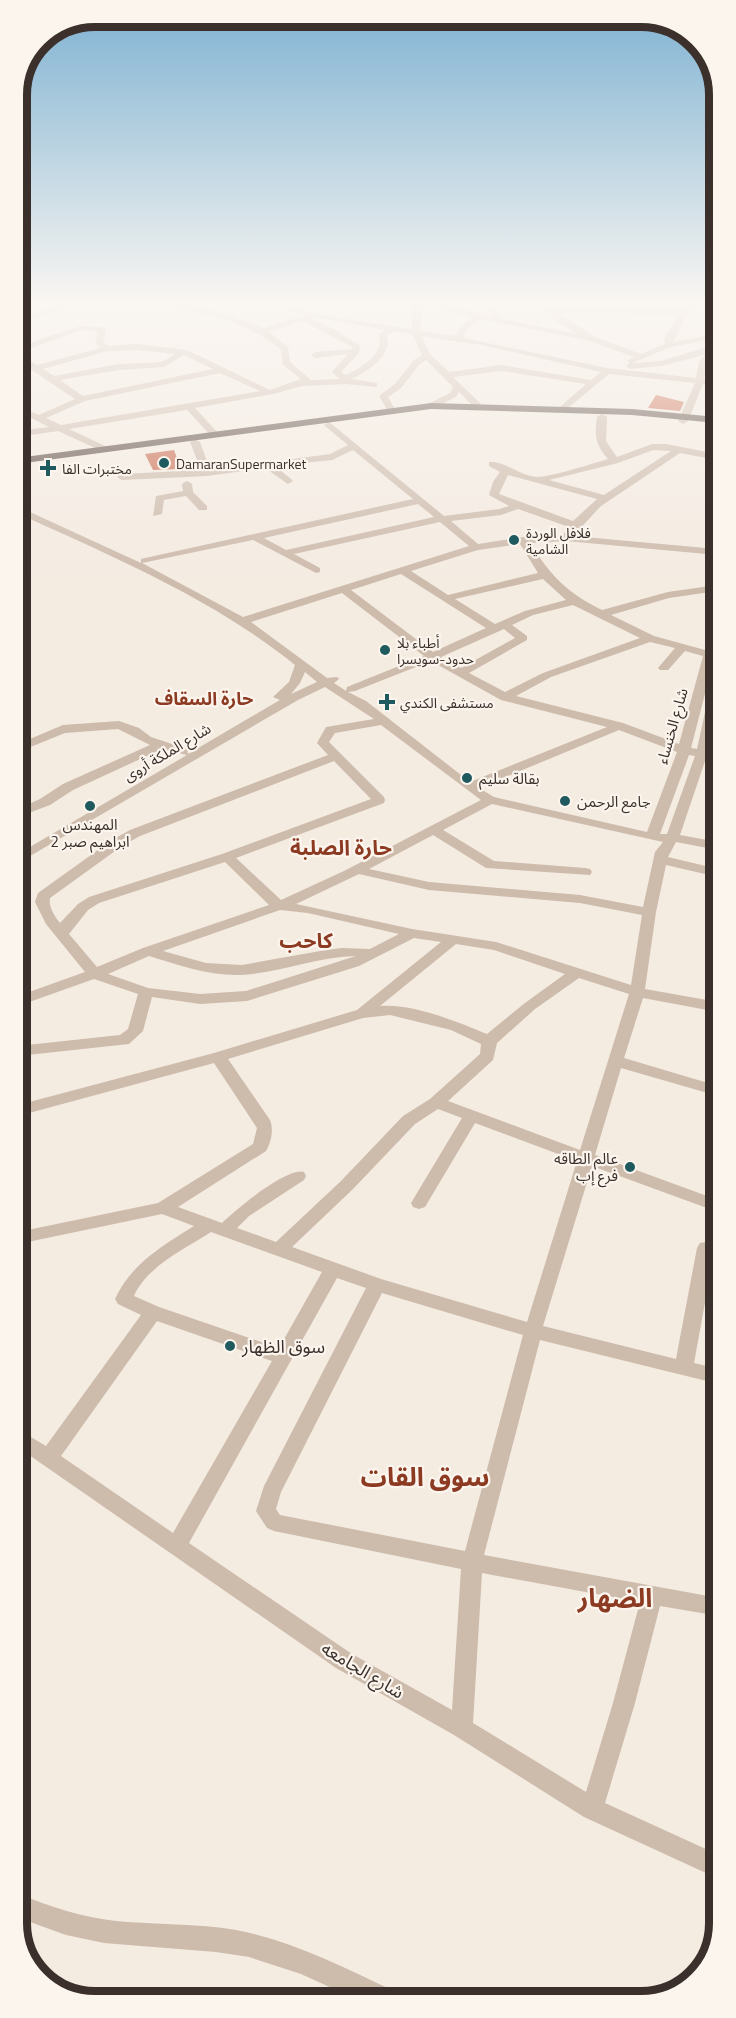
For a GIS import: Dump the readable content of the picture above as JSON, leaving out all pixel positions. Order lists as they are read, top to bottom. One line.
{"streets":{"street":["شارع الخنساء","شارع الملكة أروى","شارع الجامعه"]},"districts":["حارة السقاف","حارة الصلبة","كاحب","سوق القات","الضهار"],"places":{"other":["DamaranSupermarket","فلافل الوردة الشامية","أطباء بلا حدود-سويسرا","بقالة سليم","جامع الرحمن","المهندس ابراهيم صبر 2","عالم الطاقه فرع إب","سوق الظهار"],"health":["مختبرات الفا","مستشفى الكندي"]}}
